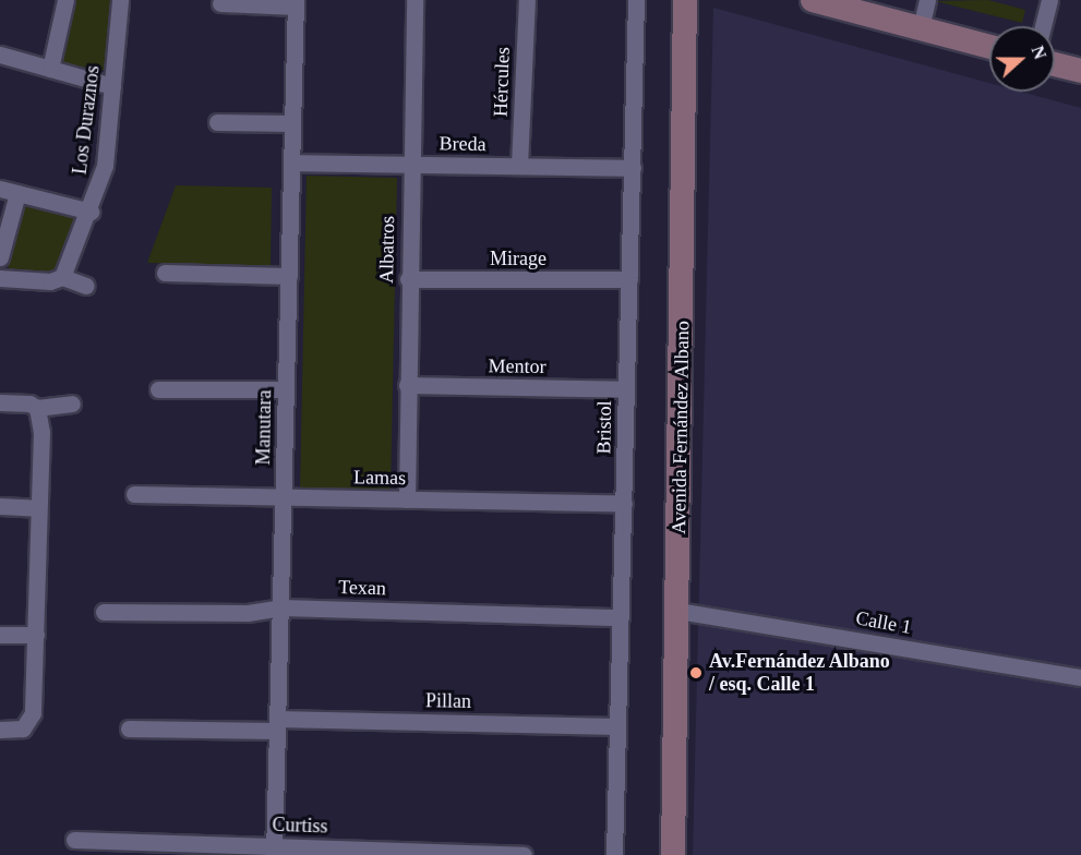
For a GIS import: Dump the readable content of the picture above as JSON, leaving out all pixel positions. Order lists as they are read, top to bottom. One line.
{"streets":{"street":["Hércules","Los Duraznos","Breda","Albatros","Mirage","Mentor","Manutara","Bristol","Avenida Fernández Albano","Lamas","Texan","Calle 1","Pillan","Curtiss"]},"crossings":[["Hércules","Breda"],["Breda","Albatros"],["Breda","Manutara"],["Breda","Bristol"],["Albatros","Mirage"],["Albatros","Mentor"],["Albatros","Lamas"],["Mirage","Bristol"],["Mentor","Bristol"],["Manutara","Lamas"],["Manutara","Texan"],["Manutara","Pillan"],["Manutara","Curtiss"],["Bristol","Lamas"],["Bristol","Texan"],["Bristol","Pillan"],["Avenida Fernández Albano","Calle 1"]],"places":["Av.Fernández Albano / esq. Calle 1"],"north":"right"}
